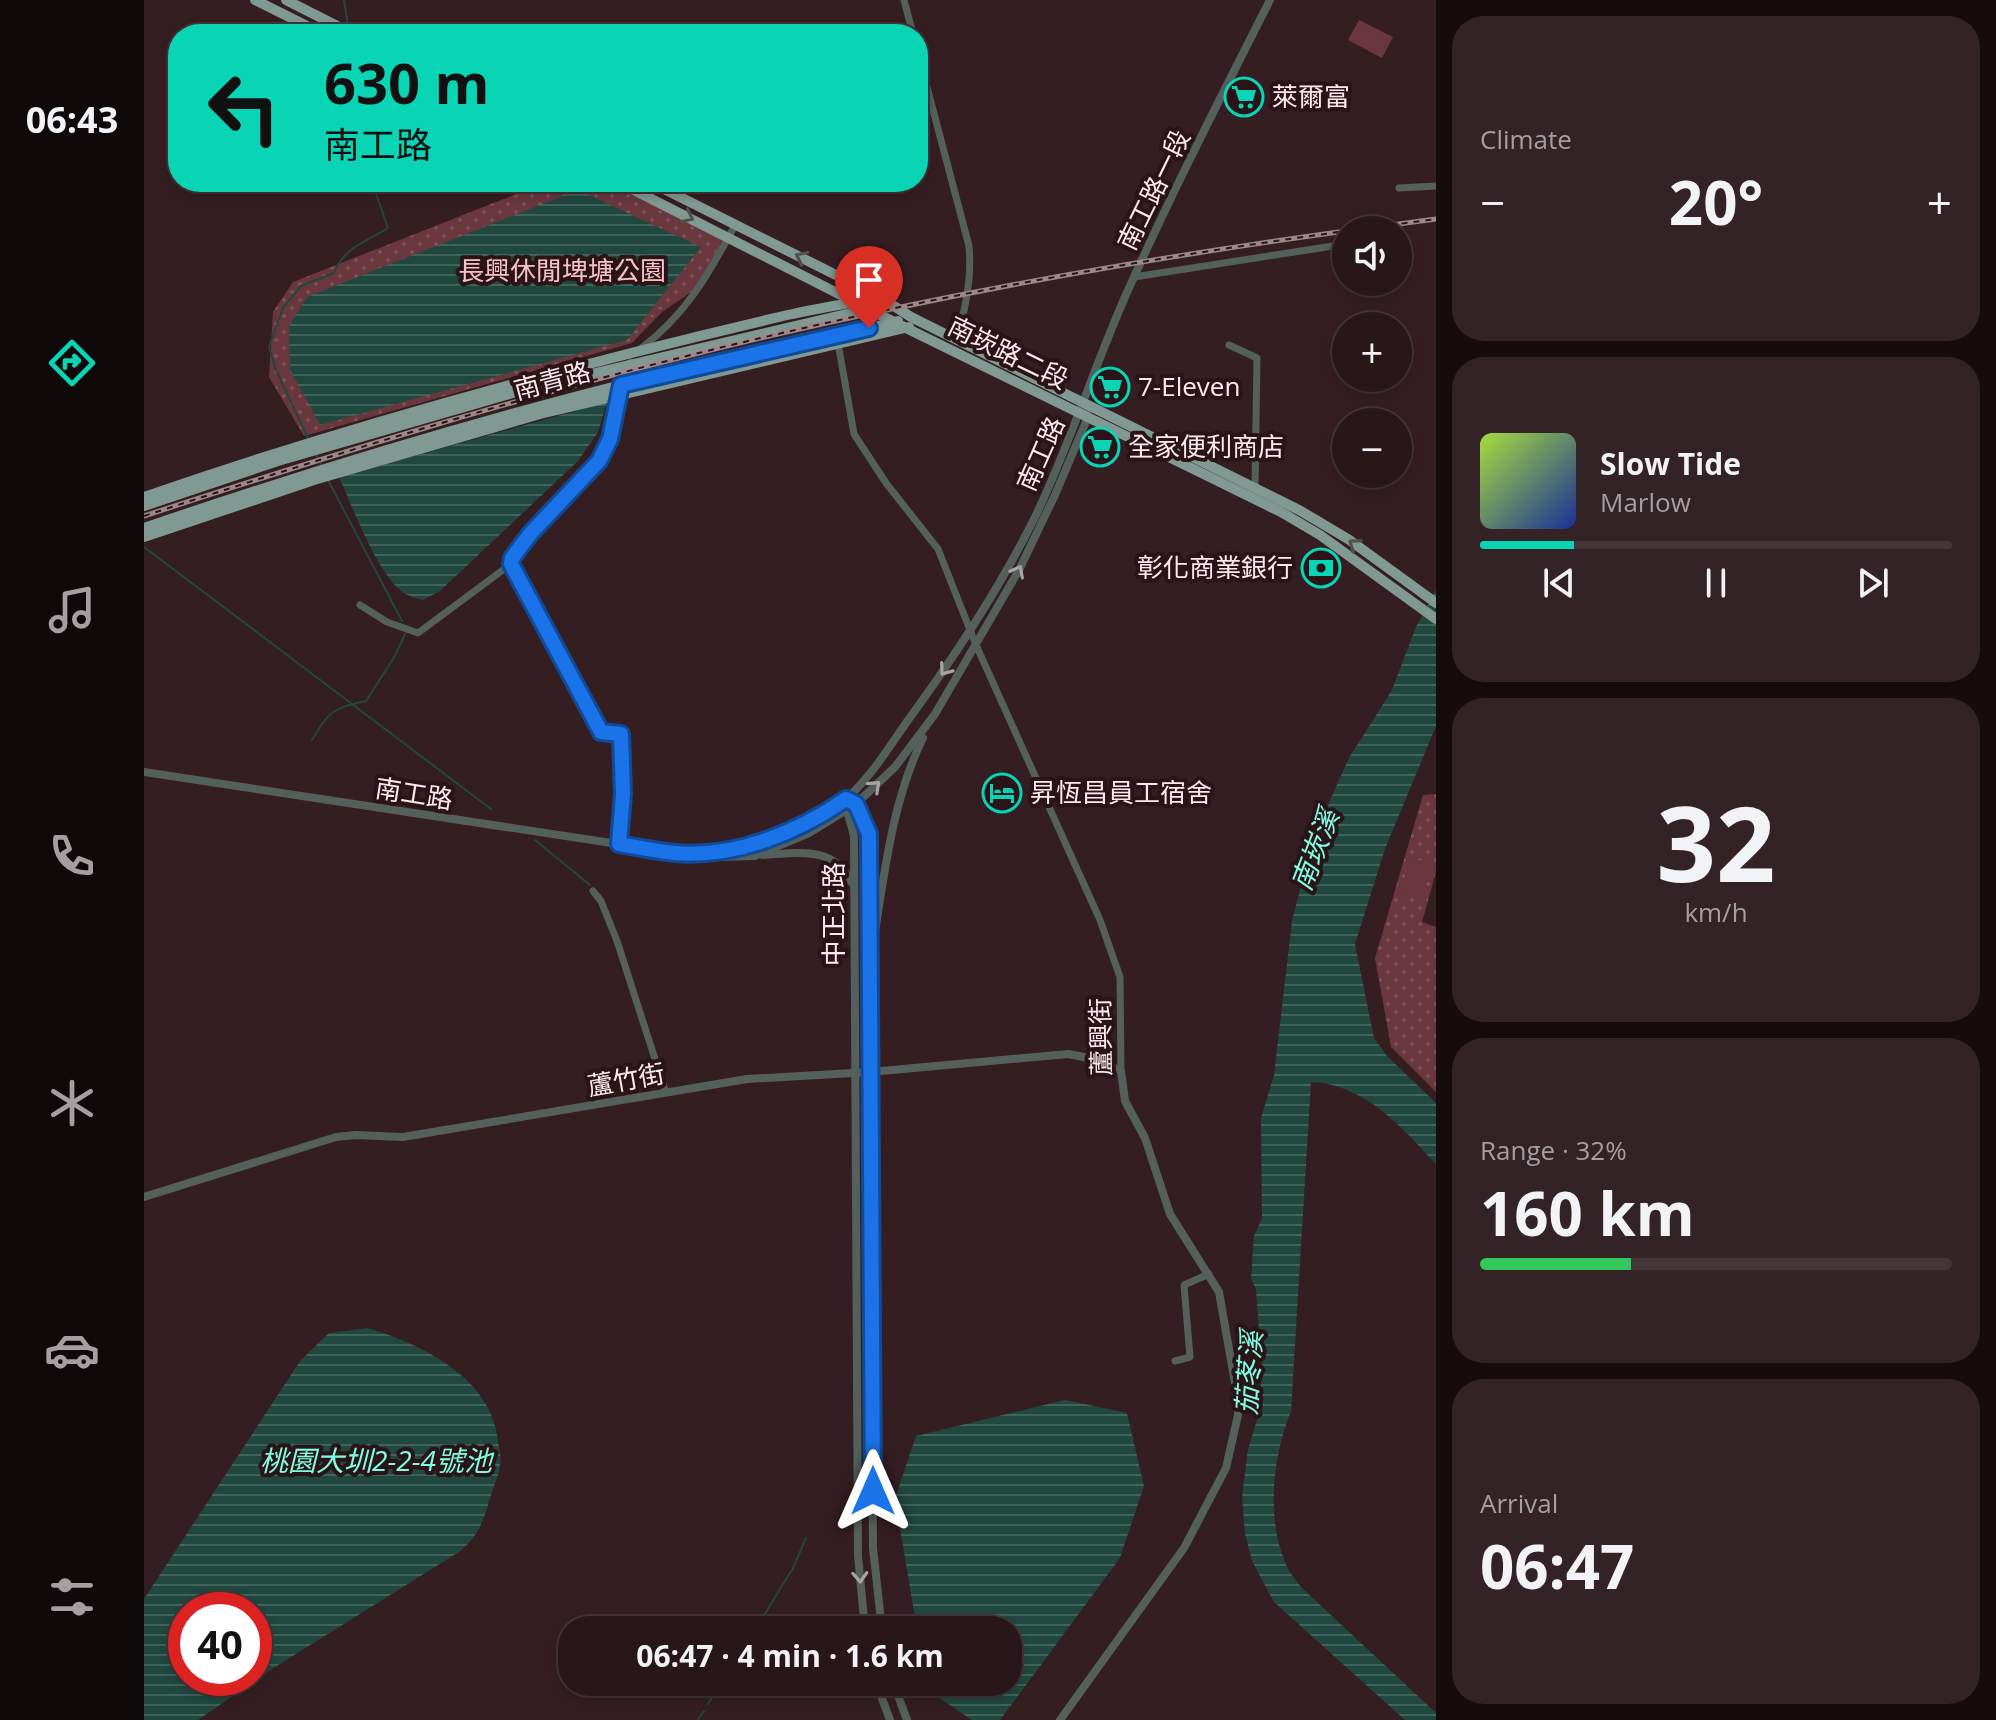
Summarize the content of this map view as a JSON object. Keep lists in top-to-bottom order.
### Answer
{
  "streets": {
    "main road": ["南崁路二段", "南青路"],
    "street": [
      "南工路一段",
      "南工路",
      "中正北路",
      "蘆興街",
      "蘆竹街"
    ]
  },
  "crossings": [
    ["南工路一段", "南崁路二段"],
    ["南工路一段", "南工路"],
    ["南崁路二段", "南青路"],
    ["南崁路二段", "南工路"],
    ["南工路", "中正北路"],
    ["南工路", "蘆興街"],
    ["中正北路", "蘆竹街"],
    ["蘆興街", "蘆竹街"]
  ],
  "water": ["南崁溪", "茄苳溪", "桃園大圳2-2-4號池"],
  "parks": ["長興休閒埤塘公園"],
  "places": {
    "supermarket": ["萊爾富", "7-Eleven", "全家便利商店"],
    "bank": ["彰化商業銀行"],
    "hotel": ["昇恆昌員工宿舍"]
  },
  "page": {
    "tabs": "06:43",
    "tile": [
      "Climate",
      ["32", "km/h"],
      ["Range · 32%", "160 km"],
      ["Arrival", "06:47"]
    ],
    "turn": ["630 m", "南工路"],
    "heat": ["−", "20°", "+"],
    "map_buttons": ["+", "−"],
    "song": ["Slow Tide", "Marlow"],
    "limit": "40",
    "trip": "06:47 · 4 min · 1.6 km"
  }
}
